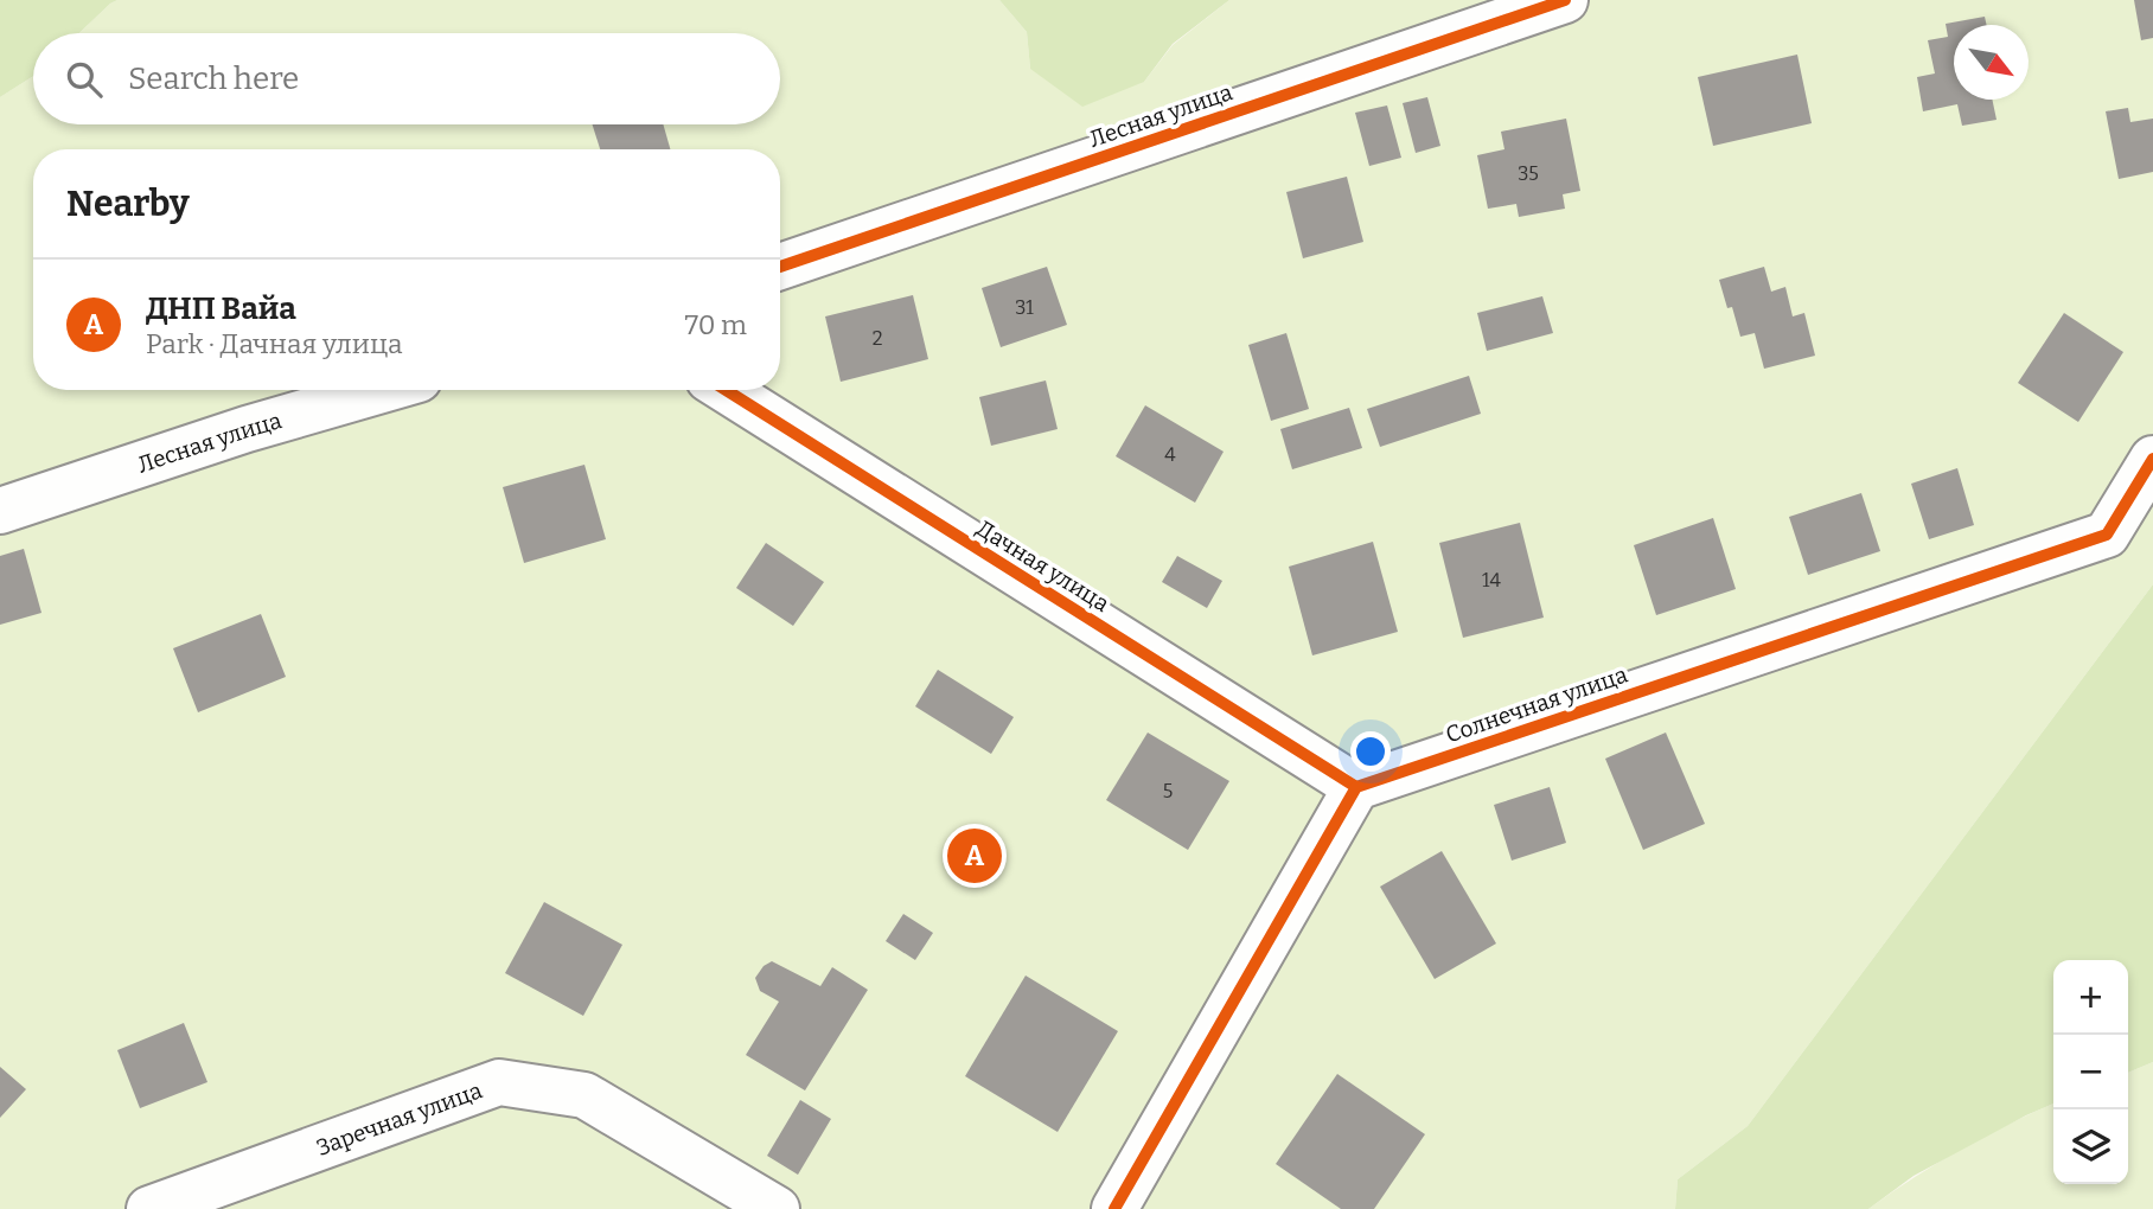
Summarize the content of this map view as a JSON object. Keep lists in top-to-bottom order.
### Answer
{
  "streets": {
    "street": [
      "Лесная улица",
      "Дачная улица",
      "Солнечная улица",
      "Заречная улица"
    ]
  },
  "crossings": [
    ["Дачная улица", "Солнечная улица"]
  ],
  "house_numbers": [
    "35",
    "31",
    "2",
    "4",
    "14",
    "5"
  ],
  "north": "bottom right",
  "page": {
    "search": "Search here",
    "heading": "Nearby",
    "list": [
      {
        "mark": "A",
        "name": "ДНП Вайа",
        "note": "Park · Дачная улица",
        "value": "70 m"
      }
    ],
    "pins": "A",
    "map_buttons": ["+", "−"]
  }
}
